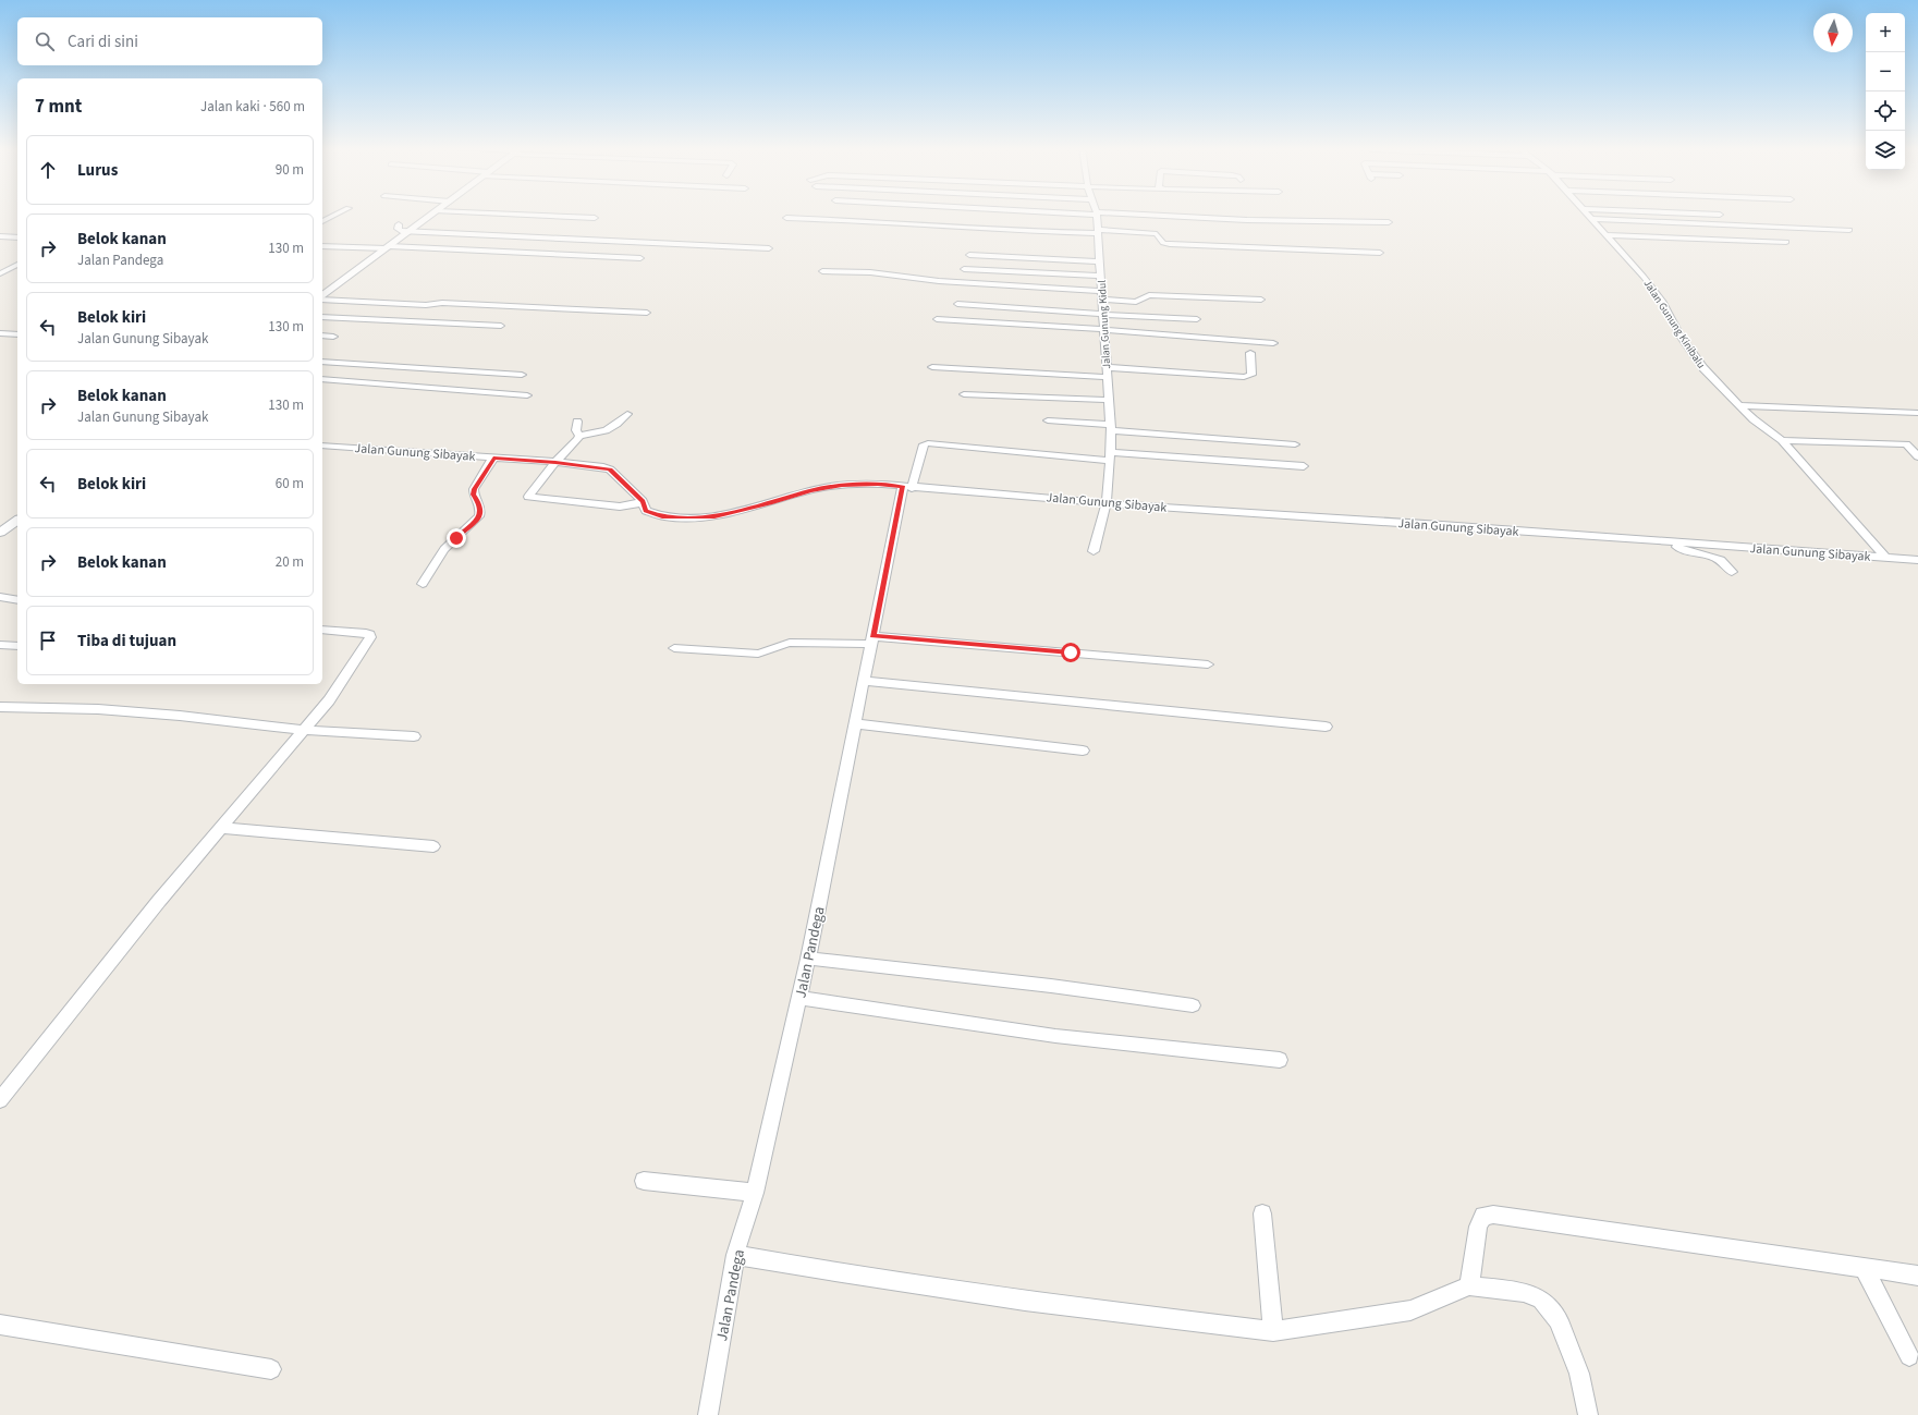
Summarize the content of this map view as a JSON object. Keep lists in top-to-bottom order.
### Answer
{
  "streets": {
    "street": [
      "Jalan Gunung Kinibalu",
      "Jalan Gunung Kidul",
      "Jalan Gunung Sibayak",
      "Jalan Pandega"
    ]
  },
  "crossings": [
    ["Jalan Gunung Kinibalu", "Jalan Gunung Sibayak"],
    ["Jalan Gunung Kidul", "Jalan Gunung Sibayak"],
    ["Jalan Gunung Kidul", "Jalan Pandega"],
    ["Jalan Gunung Sibayak", "Jalan Pandega"]
  ],
  "north": "bottom",
  "page": {
    "map_buttons": ["+", "−"],
    "search": "Cari di sini",
    "heading": ["7 mnt", "Jalan kaki · 560 m"],
    "list": [
      ["Lurus", "90 m"],
      ["Belok kanan", "Jalan Pandega", "130 m"],
      ["Belok kiri", "Jalan Gunung Sibayak", "130 m"],
      ["Belok kanan", "Jalan Gunung Sibayak", "130 m"],
      ["Belok kiri", "60 m"],
      ["Belok kanan", "20 m"],
      "Tiba di tujuan"
    ]
  }
}
